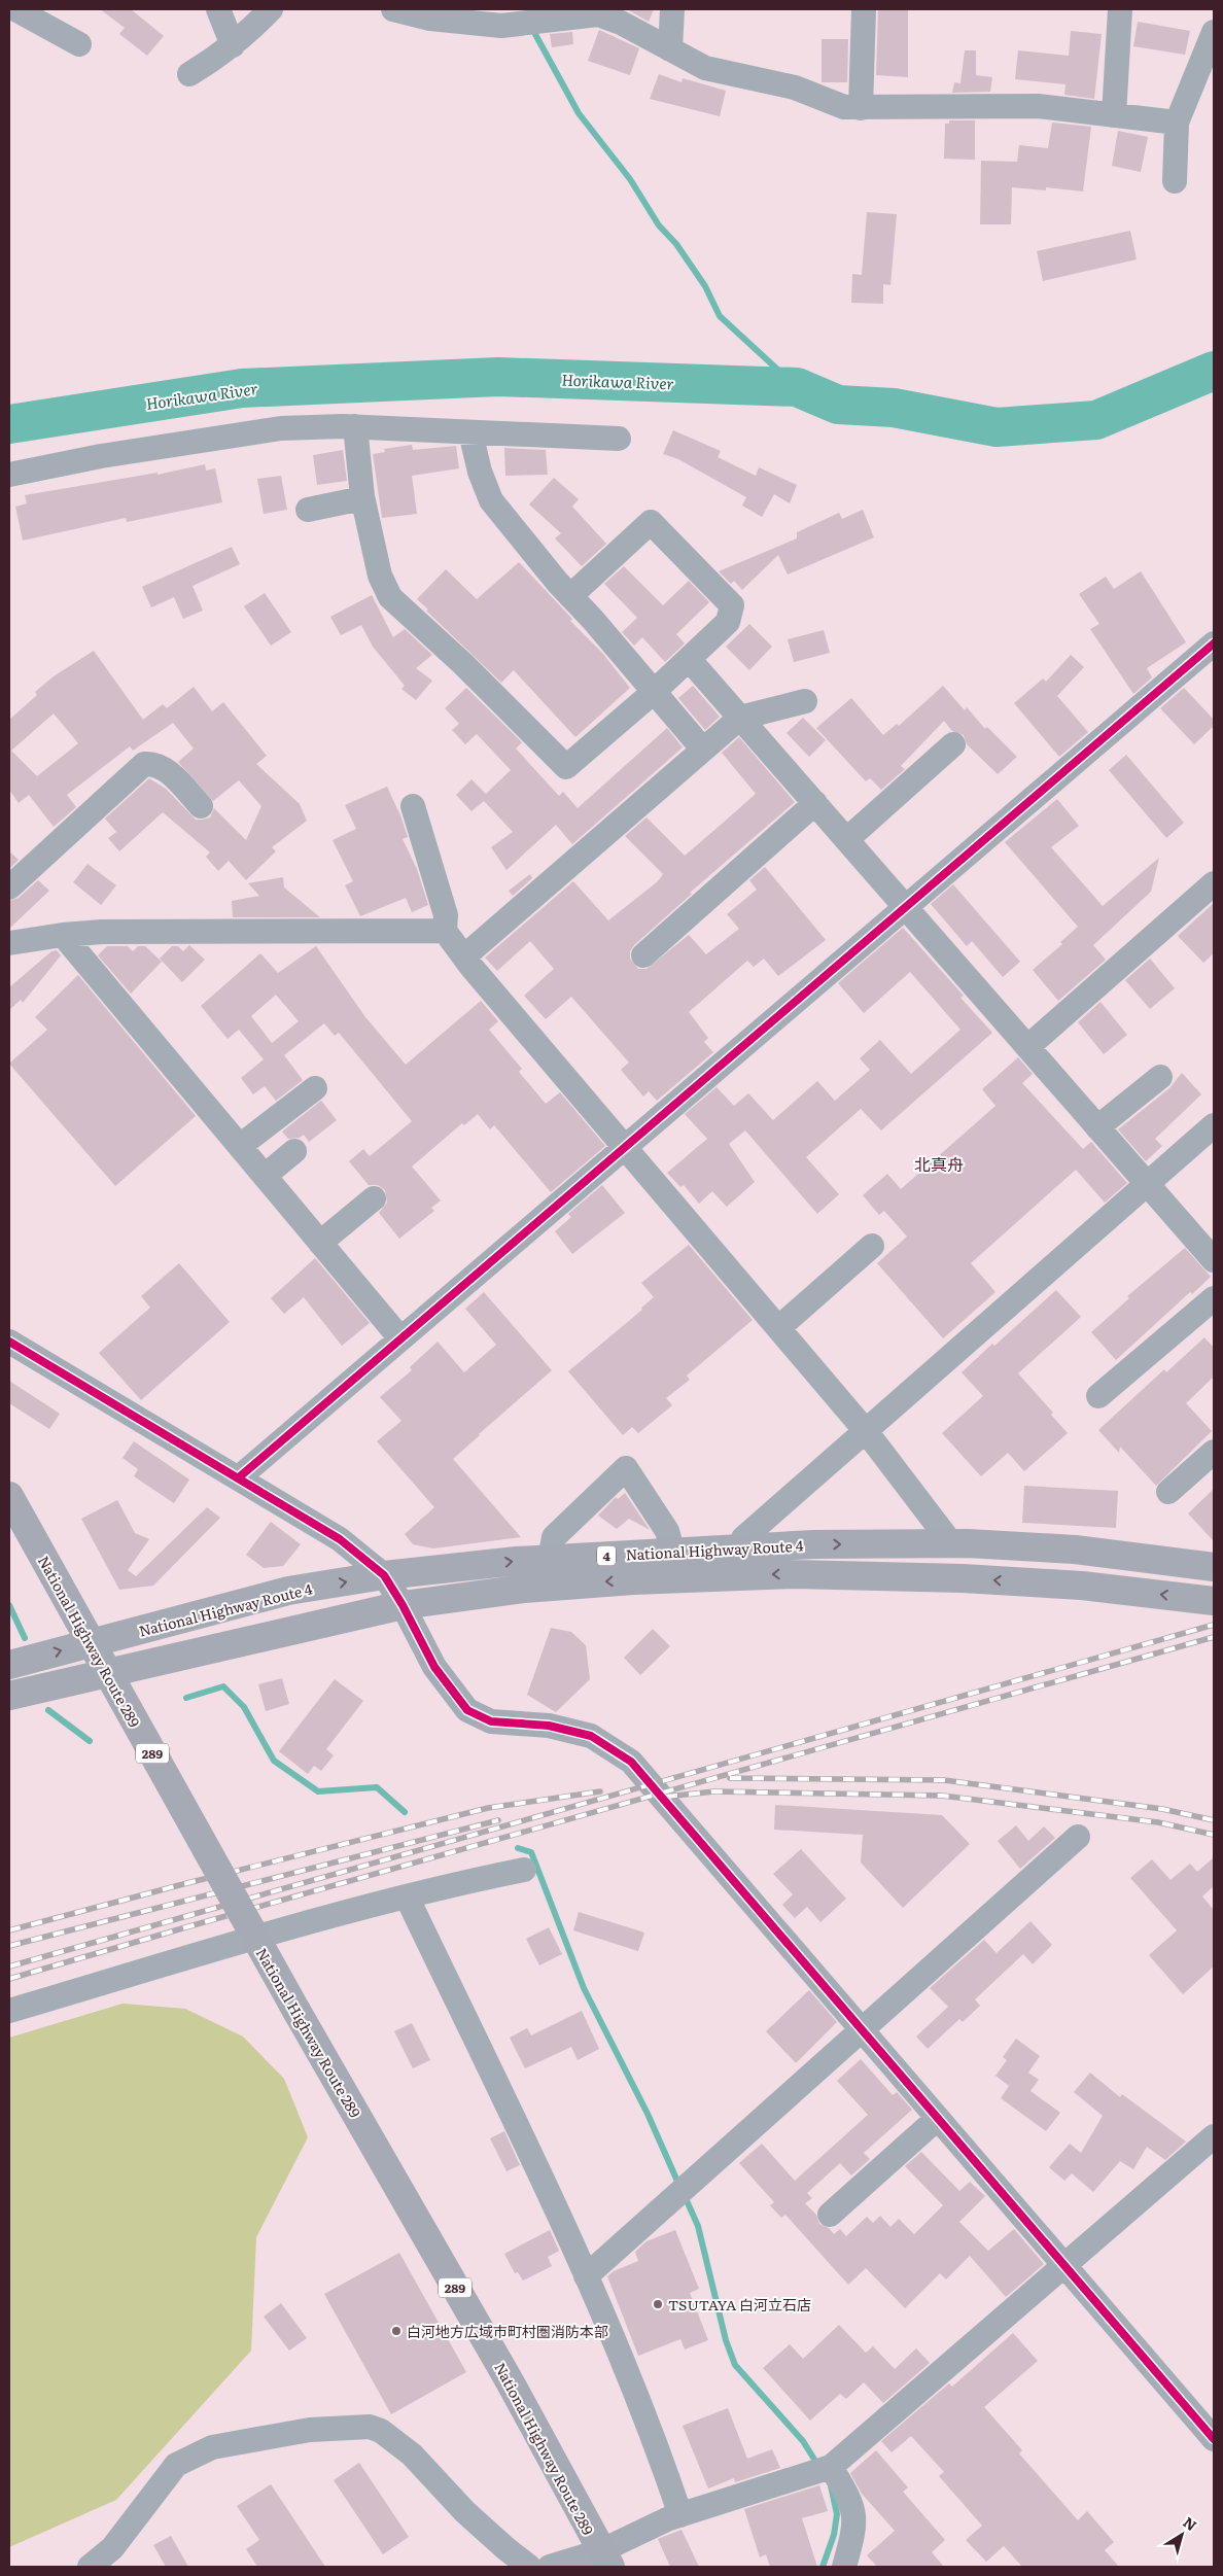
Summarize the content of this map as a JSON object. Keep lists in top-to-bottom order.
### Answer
{
  "streets": {
    "highway": [
      "National Highway Route 4",
      "4",
      "National Highway Route 289",
      "289"
    ]
  },
  "districts": ["北真舟"],
  "water": ["Horikawa River"],
  "places": ["TSUTAYA 白河立石店", "白河地方広域市町村圏消防本部"],
  "north": "top right"
}
